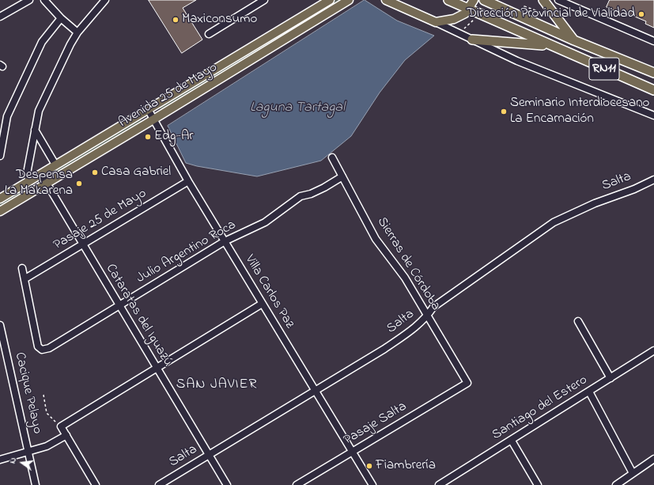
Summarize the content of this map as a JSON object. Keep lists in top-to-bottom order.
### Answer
{
  "streets": {
    "highway": ["RN11"],
    "main road": ["Avenida 25 de Mayo"],
    "street": [
      "Salta",
      "Pasaje 25 de Mayo",
      "Julio Argentino Roca",
      "Sierras de Córdoba",
      "Villa Carlos Paz",
      "Cataratas del Iguazú",
      "Cacique Pelayo",
      "Santiago del Estero",
      "Pasaje Salta"
    ]
  },
  "crossings": [
    ["Avenida 25 de Mayo", "Villa Carlos Paz"],
    ["Avenida 25 de Mayo", "Cataratas del Iguazú"],
    ["Salta", "Sierras de Córdoba"],
    ["Salta", "Villa Carlos Paz"],
    ["Salta", "Cataratas del Iguazú"],
    ["Pasaje 25 de Mayo", "Julio Argentino Roca"],
    ["Pasaje 25 de Mayo", "Villa Carlos Paz"],
    ["Pasaje 25 de Mayo", "Cataratas del Iguazú"],
    ["Julio Argentino Roca", "Sierras de Córdoba"],
    ["Julio Argentino Roca", "Villa Carlos Paz"],
    ["Julio Argentino Roca", "Cataratas del Iguazú"],
    ["Sierras de Córdoba", "Pasaje Salta"],
    ["Villa Carlos Paz", "Pasaje Salta"]
  ],
  "districts": ["SAN JAVIER"],
  "water": ["Laguna Tartagal"],
  "places": [
    "Dirección Provincial de Vialidad",
    "Maxiconsumo",
    "Seminario Interdiocesano La Encarnación",
    "Edg-Ar",
    "Casa Gabriel",
    "Despensa La Makarena",
    "Fiambrería"
  ],
  "north": "left"
}
